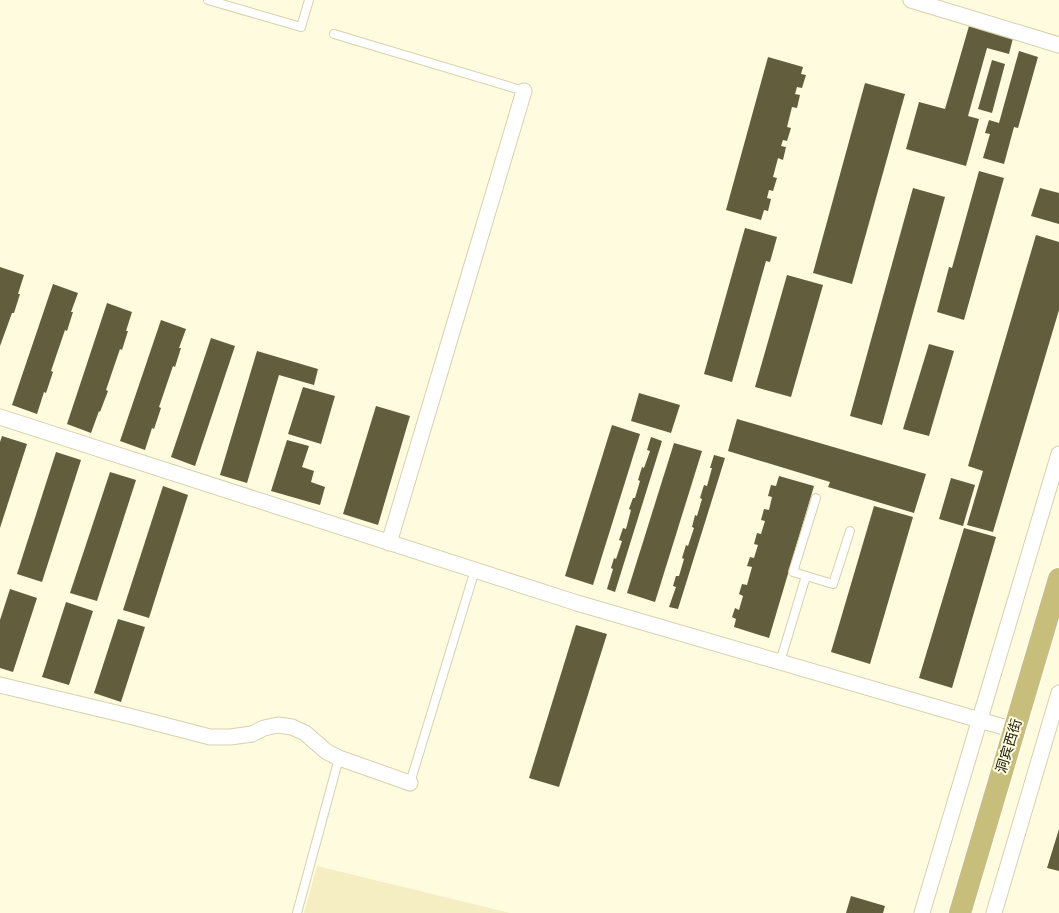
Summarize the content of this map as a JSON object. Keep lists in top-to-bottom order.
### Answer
{
  "streets": {
    "main road": ["洞宾西街"]
  }
}
